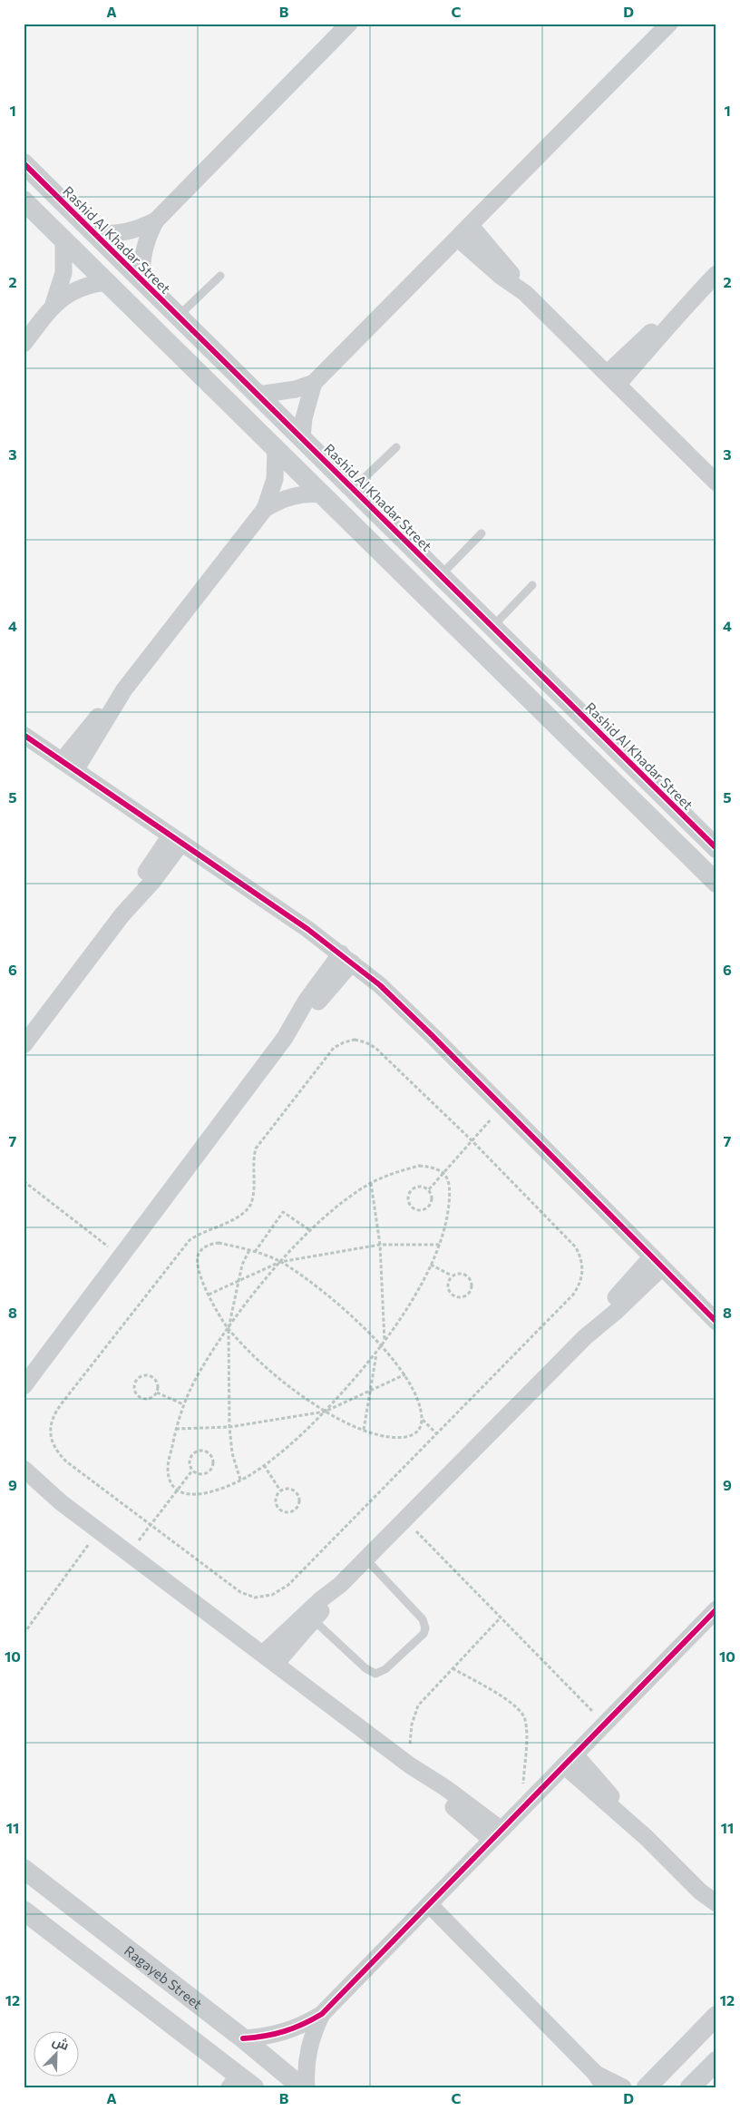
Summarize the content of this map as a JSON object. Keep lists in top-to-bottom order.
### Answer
{
  "streets": {
    "street": ["Rashid Al Khadar Street", "Ragayeb Street"]
  },
  "north": "top right",
  "grid": {
    "columns": [
      "A",
      "B",
      "C",
      "D"
    ],
    "rows": [
      "1",
      "2",
      "3",
      "4",
      "5",
      "6",
      "7",
      "8",
      "9",
      "10",
      "11",
      "12"
    ]
  }
}
